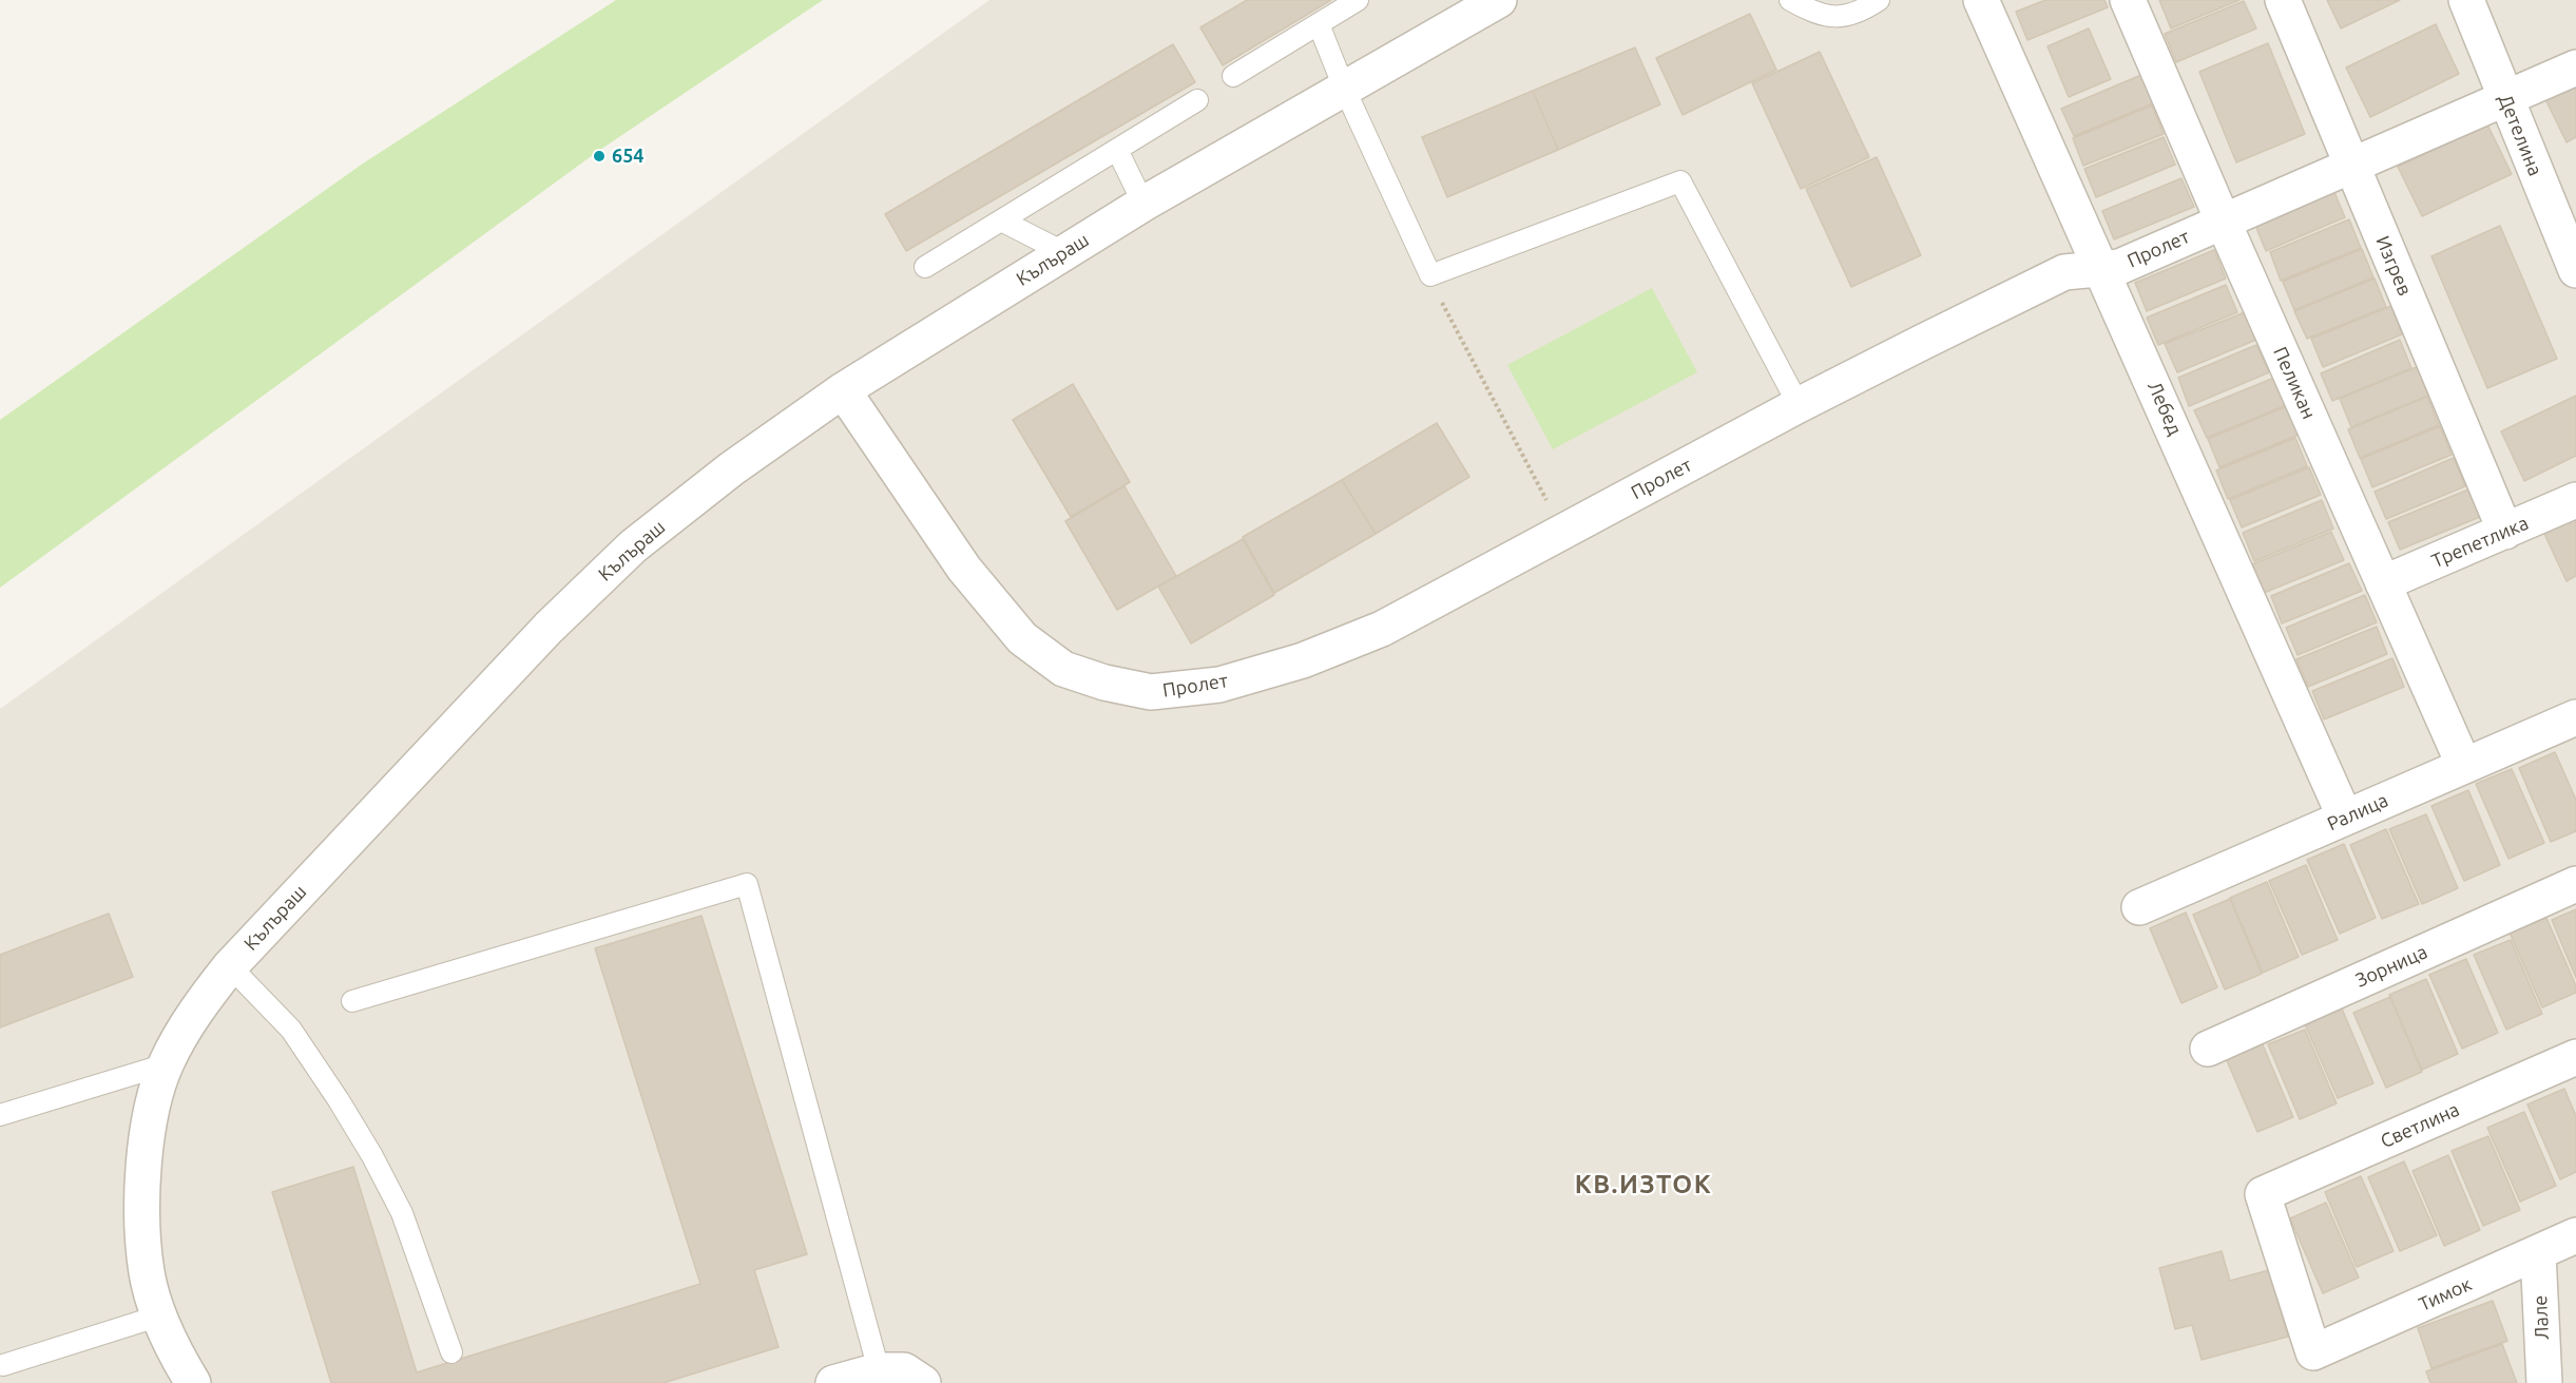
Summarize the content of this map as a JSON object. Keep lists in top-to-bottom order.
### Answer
{
  "streets": {
    "street": [
      "Детелина",
      "Пролет",
      "Кълъраш",
      "Изгрев",
      "Пеликан",
      "Лебед",
      "Трепетлика",
      "Ралица",
      "Зорница",
      "Светлина",
      "Тимок",
      "Лале"
    ]
  },
  "crossings": [
    ["Детелина", "Пролет"],
    ["Пролет", "Кълъраш"],
    ["Пролет", "Изгрев"],
    ["Пролет", "Пеликан"],
    ["Пролет", "Лебед"],
    ["Изгрев", "Трепетлика"],
    ["Пеликан", "Трепетлика"],
    ["Пеликан", "Ралица"],
    ["Лебед", "Ралица"],
    ["Светлина", "Тимок"],
    ["Тимок", "Лале"]
  ],
  "districts": ["КВ.ИЗТОК"],
  "places": ["654"]
}
